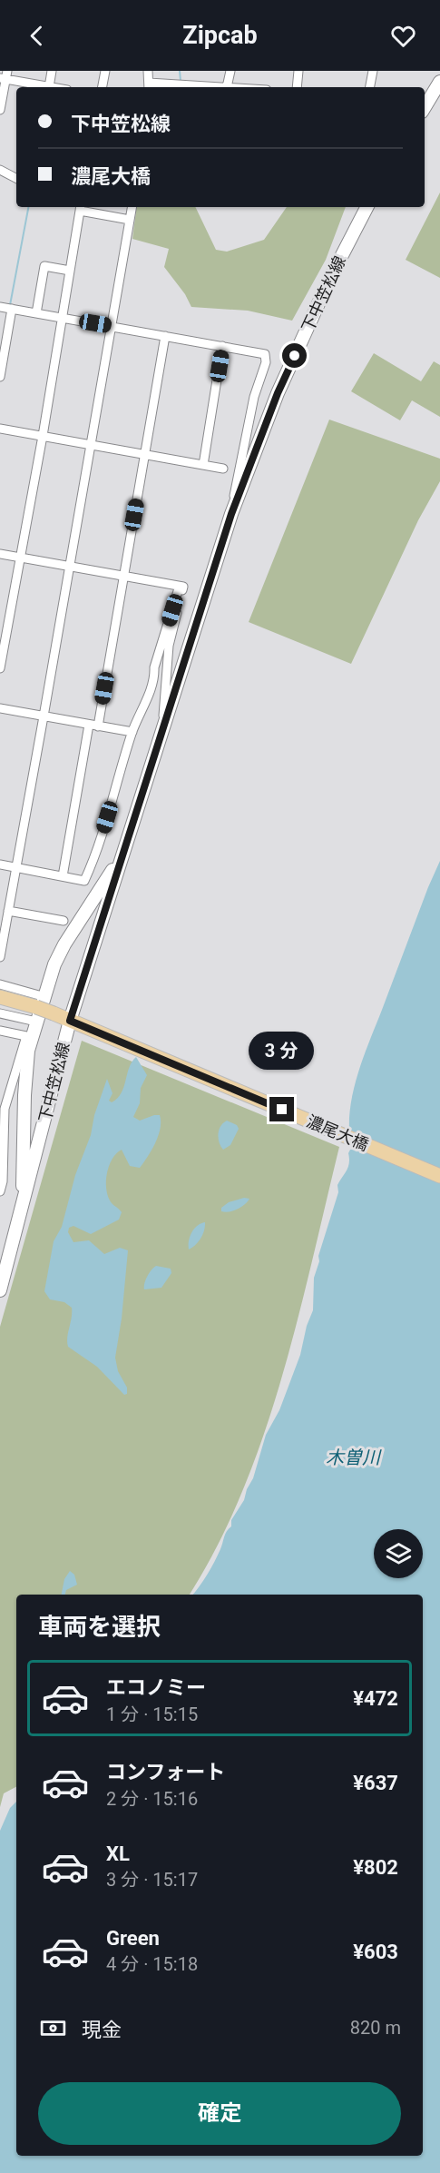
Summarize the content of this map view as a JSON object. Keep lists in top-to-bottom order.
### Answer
{
  "streets": {
    "main road": ["下中笠松線", "濃尾大橋"]
  },
  "crossings": [
    ["下中笠松線", "濃尾大橋"]
  ],
  "water": ["木曽川"],
  "page": {
    "header": "Zipcab",
    "banner": ["下中笠松線", "濃尾大橋"],
    "bubble": "3 分",
    "heading": "車両を選択",
    "list": [
      {
        "name": "エコノミー",
        "note": "1 分 · 15:15",
        "value": "¥472"
      },
      {
        "name": "コンフォート",
        "note": "2 分 · 15:16",
        "value": "¥637"
      },
      {
        "name": "XL",
        "note": "3 分 · 15:17",
        "value": "¥802"
      },
      {
        "name": "Green",
        "note": "4 分 · 15:18",
        "value": "¥603"
      }
    ],
    "pay": ["現金", "820 m"],
    "buttons": "確定"
  }
}
